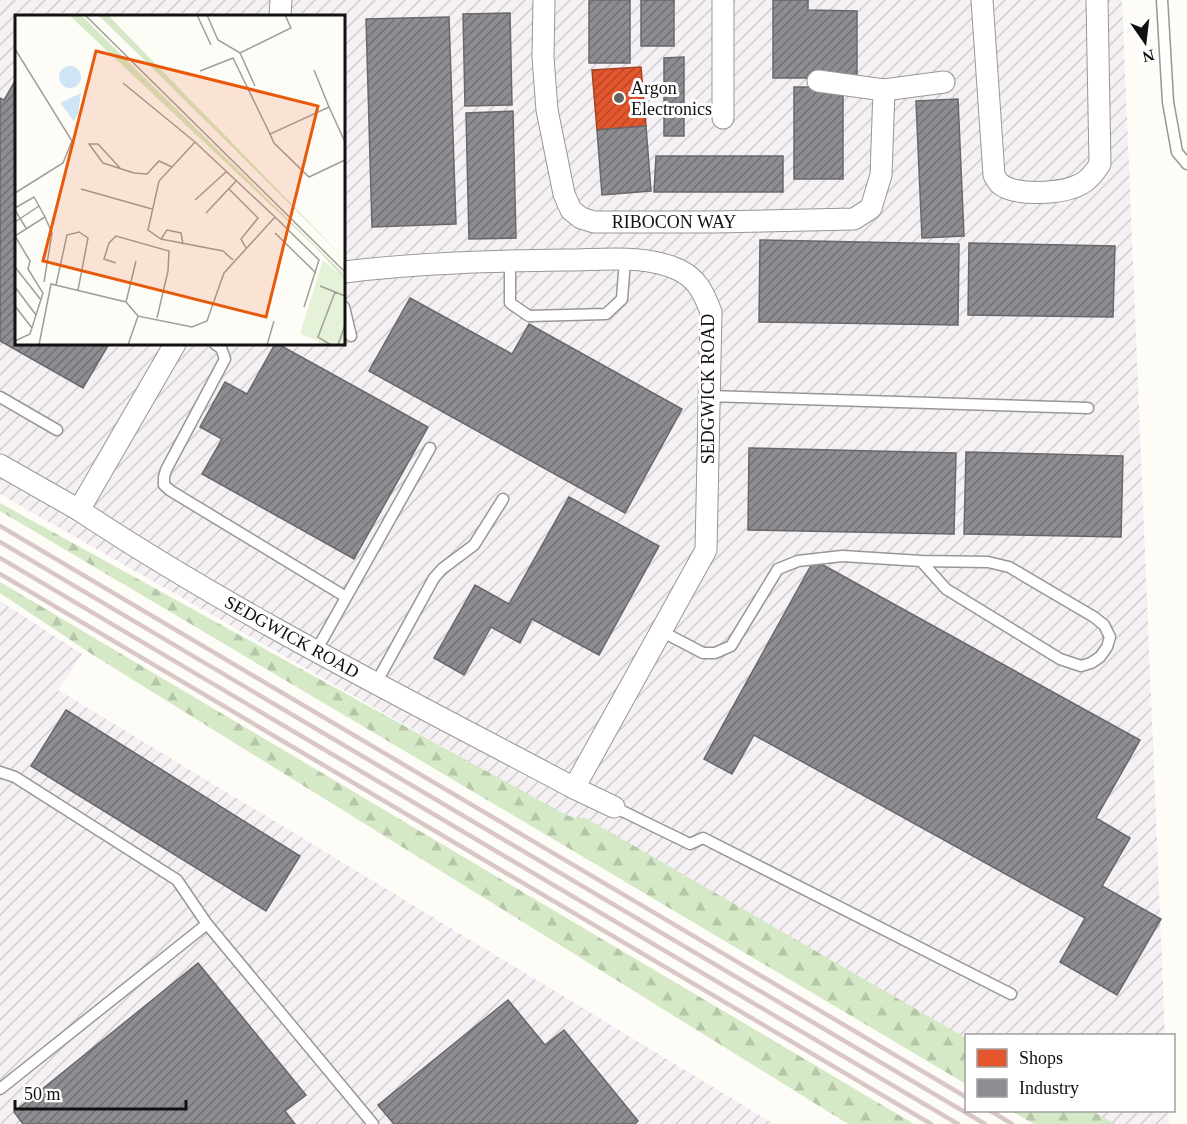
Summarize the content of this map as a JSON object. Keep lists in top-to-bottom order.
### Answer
{
  "streets": {
    "street": ["RIBOCON WAY", "SEDGWICK ROAD"]
  },
  "places": ["Argon Electronics"],
  "legend": ["Shops", "Industry"],
  "scale_bar": "50 m",
  "north": "bottom"
}
